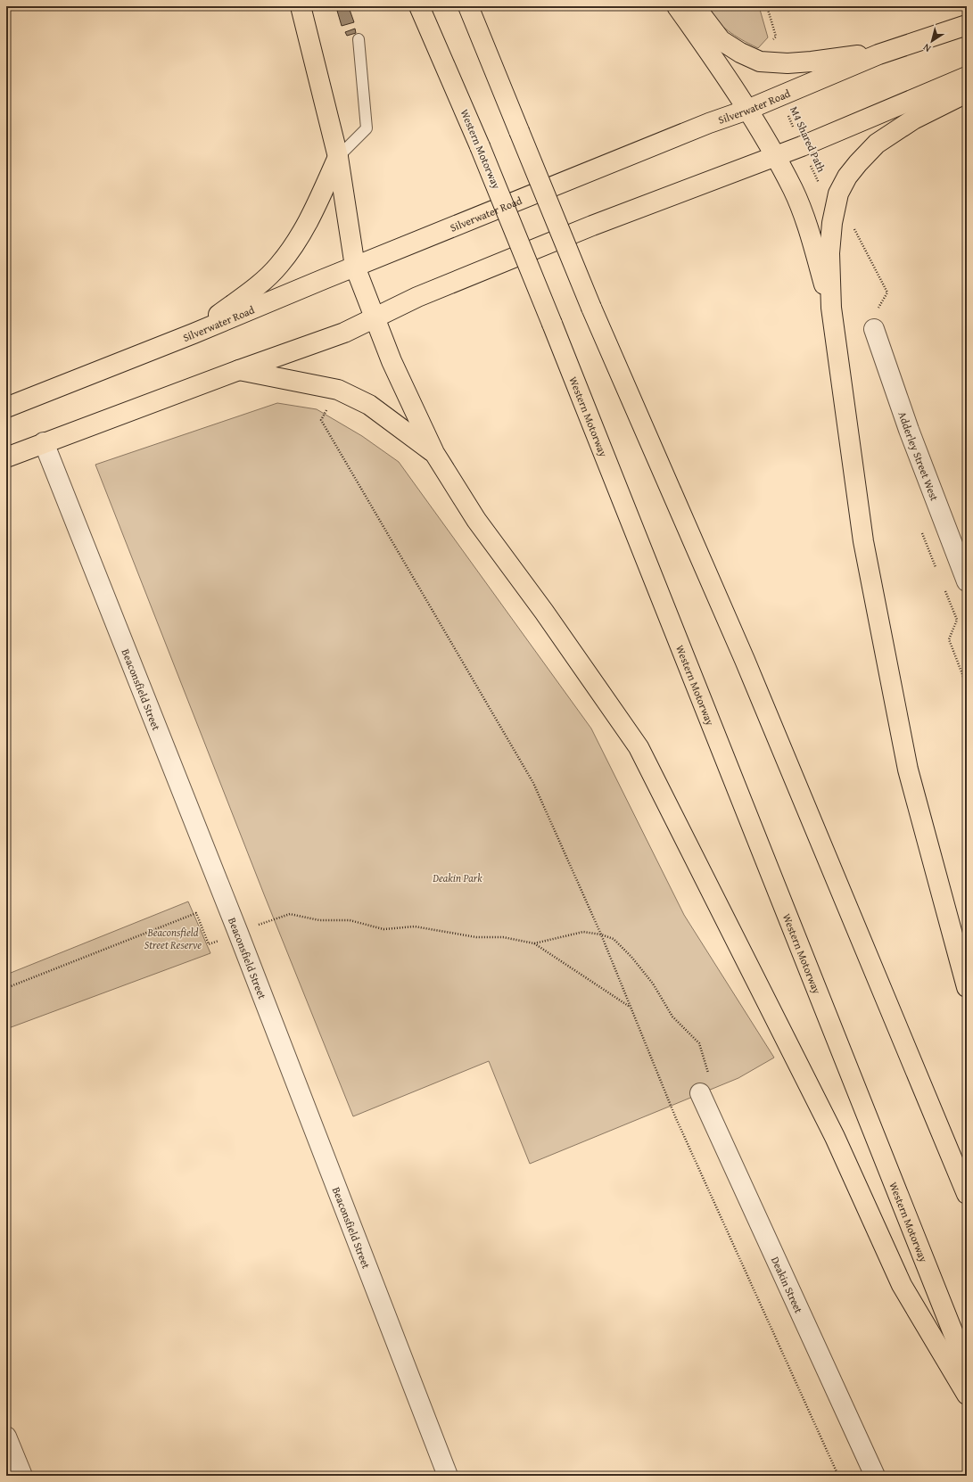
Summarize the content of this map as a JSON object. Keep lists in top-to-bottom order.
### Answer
{
  "streets": {
    "highway": ["Silverwater Road", "Western Motorway"],
    "street": ["Adderley Street West", "Beaconsfield Street", "Deakin Street"],
    "path": ["M4 Shared Path"]
  },
  "crossings": [
    ["Silverwater Road", "M4 Shared Path"]
  ],
  "parks": ["Deakin Park", "Beaconsfield Street Reserve"],
  "north": "bottom left"
}
